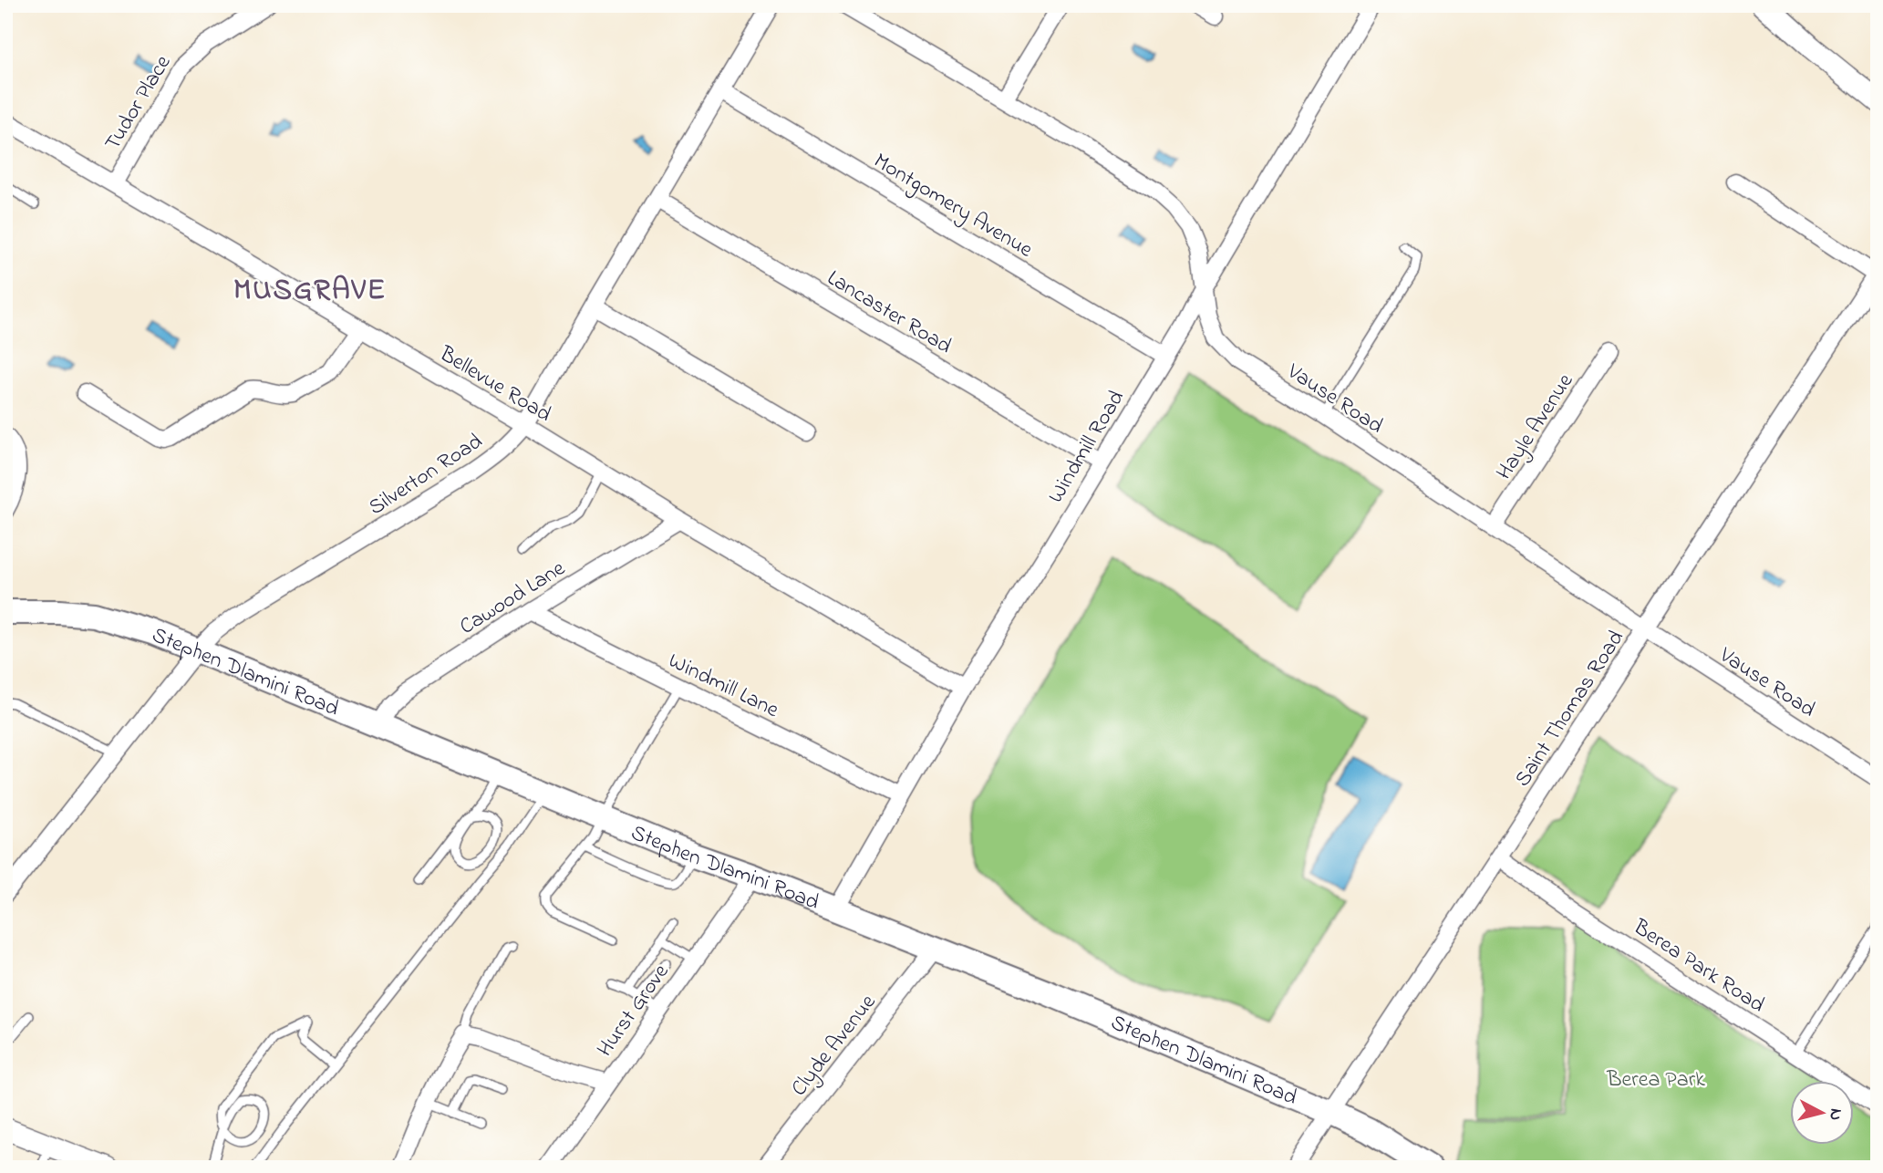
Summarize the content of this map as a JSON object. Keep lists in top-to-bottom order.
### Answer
{
  "streets": {
    "main road": ["Stephen Dlamini Road"],
    "street": [
      "Tudor Place",
      "Montgomery Avenue",
      "Lancaster Road",
      "Bellevue Road",
      "Vause Road",
      "Hayle Avenue",
      "Windmill Road",
      "Silverton Road",
      "Cawood Lane",
      "Windmill Lane",
      "Saint Thomas Road",
      "Berea Park Road",
      "Hurst Grove",
      "Clyde Avenue"
    ]
  },
  "crossings": [
    ["Tudor Place", "Bellevue Road"],
    ["Montgomery Avenue", "Windmill Road"],
    ["Montgomery Avenue", "Silverton Road"],
    ["Lancaster Road", "Windmill Road"],
    ["Lancaster Road", "Silverton Road"],
    ["Bellevue Road", "Windmill Road"],
    ["Bellevue Road", "Silverton Road"],
    ["Bellevue Road", "Cawood Lane"],
    ["Vause Road", "Hayle Avenue"],
    ["Vause Road", "Windmill Road"],
    ["Vause Road", "Saint Thomas Road"],
    ["Windmill Road", "Stephen Dlamini Road"],
    ["Windmill Road", "Windmill Lane"],
    ["Silverton Road", "Stephen Dlamini Road"],
    ["Cawood Lane", "Stephen Dlamini Road"],
    ["Cawood Lane", "Windmill Lane"],
    ["Stephen Dlamini Road", "Saint Thomas Road"],
    ["Stephen Dlamini Road", "Hurst Grove"],
    ["Stephen Dlamini Road", "Clyde Avenue"],
    ["Saint Thomas Road", "Berea Park Road"]
  ],
  "districts": ["MUSGRAVE"],
  "parks": ["Berea Park"],
  "north": "right"
}
